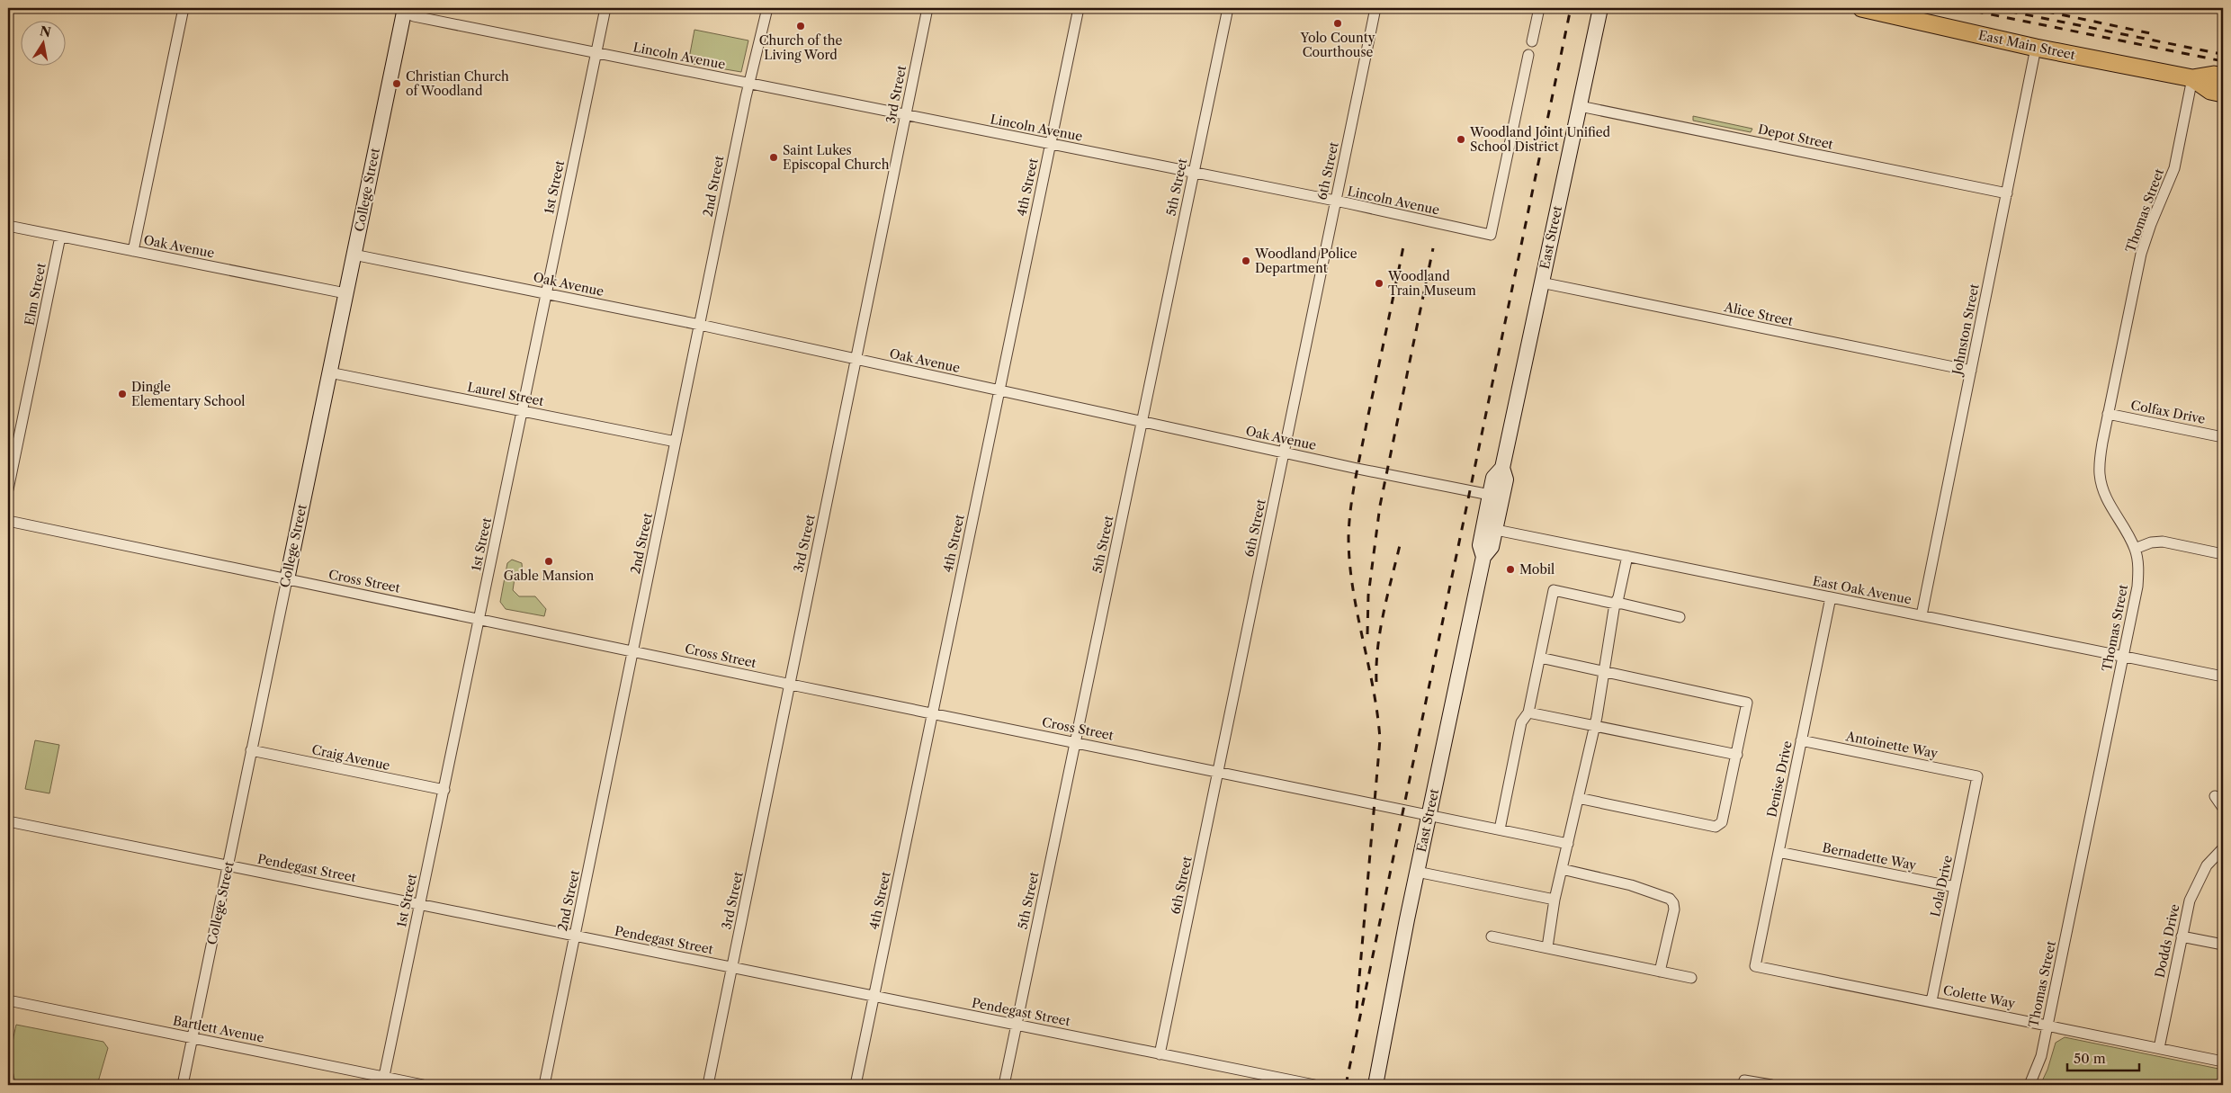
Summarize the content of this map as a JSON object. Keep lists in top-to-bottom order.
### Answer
{
  "streets": {
    "main road": ["East Main Street", "College Street", "East Street"],
    "street": [
      "Lincoln Avenue",
      "3rd Street",
      "Depot Street",
      "6th Street",
      "2nd Street",
      "1st Street",
      "4th Street",
      "5th Street",
      "Thomas Street",
      "Oak Avenue",
      "Elm Street",
      "Alice Street",
      "Johnston Street",
      "Laurel Street",
      "Colfax Drive",
      "Cross Street",
      "East Oak Avenue",
      "Antoinette Way",
      "Craig Avenue",
      "Denise Drive",
      "Bernadette Way",
      "Pendegast Street",
      "Lola Drive",
      "Dodds Drive",
      "Colette Way",
      "Bartlett Avenue"
    ]
  },
  "crossings": [
    ["East Main Street", "Thomas Street"],
    ["East Main Street", "Johnston Street"],
    ["Lincoln Avenue", "3rd Street"],
    ["Lincoln Avenue", "6th Street"],
    ["Lincoln Avenue", "2nd Street"],
    ["Lincoln Avenue", "1st Street"],
    ["Lincoln Avenue", "4th Street"],
    ["Lincoln Avenue", "5th Street"],
    ["Lincoln Avenue", "College Street"],
    ["3rd Street", "Oak Avenue"],
    ["3rd Street", "Cross Street"],
    ["3rd Street", "Pendegast Street"],
    ["Depot Street", "East Street"],
    ["Depot Street", "Johnston Street"],
    ["6th Street", "Oak Avenue"],
    ["6th Street", "Cross Street"],
    ["6th Street", "Pendegast Street"],
    ["2nd Street", "Oak Avenue"],
    ["2nd Street", "Laurel Street"],
    ["2nd Street", "Cross Street"],
    ["2nd Street", "Pendegast Street"],
    ["1st Street", "Oak Avenue"],
    ["1st Street", "Laurel Street"],
    ["1st Street", "Cross Street"],
    ["1st Street", "Craig Avenue"],
    ["1st Street", "Pendegast Street"],
    ["1st Street", "Bartlett Avenue"],
    ["4th Street", "Oak Avenue"],
    ["4th Street", "Cross Street"],
    ["4th Street", "Pendegast Street"],
    ["5th Street", "Oak Avenue"],
    ["5th Street", "Cross Street"],
    ["5th Street", "Pendegast Street"],
    ["College Street", "Oak Avenue"],
    ["College Street", "Laurel Street"],
    ["College Street", "Cross Street"],
    ["College Street", "Craig Avenue"],
    ["College Street", "Pendegast Street"],
    ["College Street", "Bartlett Avenue"],
    ["Thomas Street", "Colfax Drive"],
    ["Thomas Street", "East Oak Avenue"],
    ["Thomas Street", "Colette Way"],
    ["East Street", "Oak Avenue"],
    ["East Street", "Alice Street"],
    ["East Street", "Cross Street"],
    ["East Street", "East Oak Avenue"],
    ["Oak Avenue", "Elm Street"],
    ["Alice Street", "Johnston Street"],
    ["Johnston Street", "East Oak Avenue"],
    ["East Oak Avenue", "Denise Drive"],
    ["Antoinette Way", "Denise Drive"],
    ["Antoinette Way", "Lola Drive"],
    ["Denise Drive", "Bernadette Way"],
    ["Denise Drive", "Colette Way"],
    ["Bernadette Way", "Lola Drive"],
    ["Lola Drive", "Colette Way"],
    ["Dodds Drive", "Colette Way"]
  ],
  "places": [
    "Yolo County Courthouse",
    "Church of the Living Word",
    "Christian Church of Woodland",
    "Woodland Joint Unified School District",
    "Saint Lukes Episcopal Church",
    "Woodland Police Department",
    "Woodland Train Museum",
    "Dingle Elementary School",
    "Gable Mansion",
    "Mobil"
  ],
  "scale_bar": "50 m",
  "north": "top"
}
